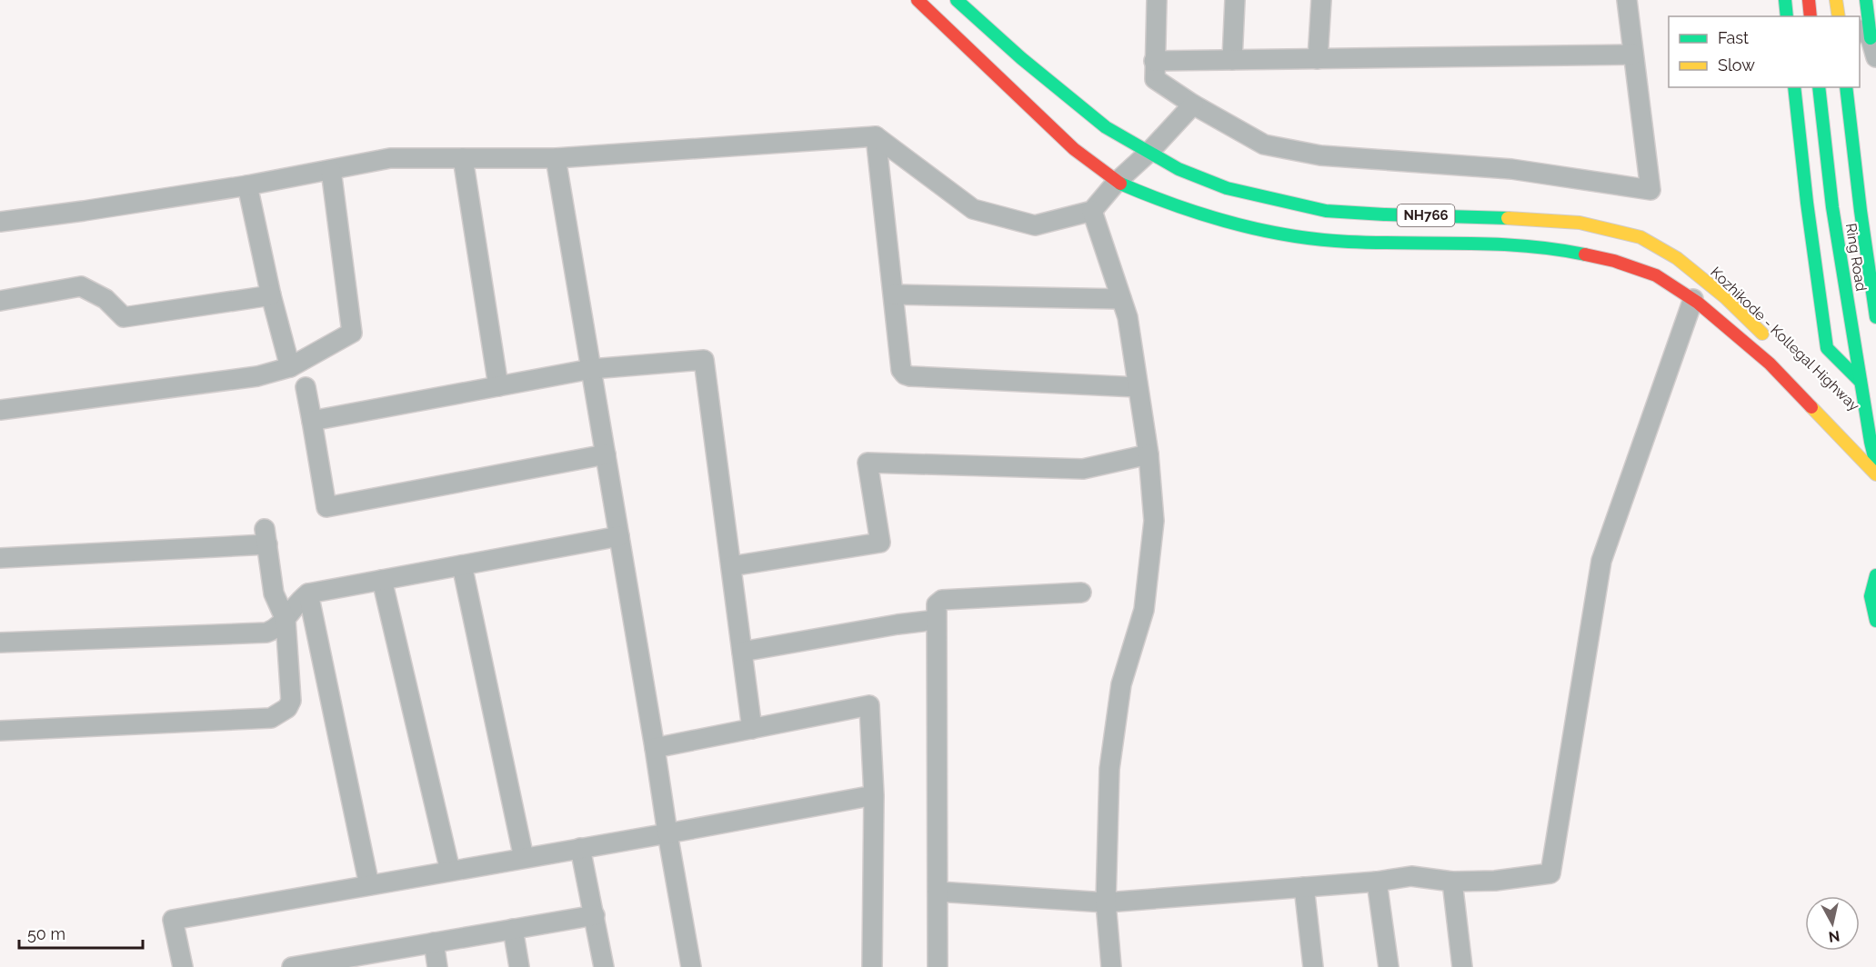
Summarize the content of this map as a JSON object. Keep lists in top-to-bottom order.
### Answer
{
  "streets": {
    "main road": ["NH766", "Ring Road", "Kozhikode - Kollegal Highway"]
  },
  "crossings": [
    ["Ring Road", "Kozhikode - Kollegal Highway"]
  ],
  "legend": ["Fast", "Slow"],
  "scale_bar": "50 m",
  "north": "bottom"
}
